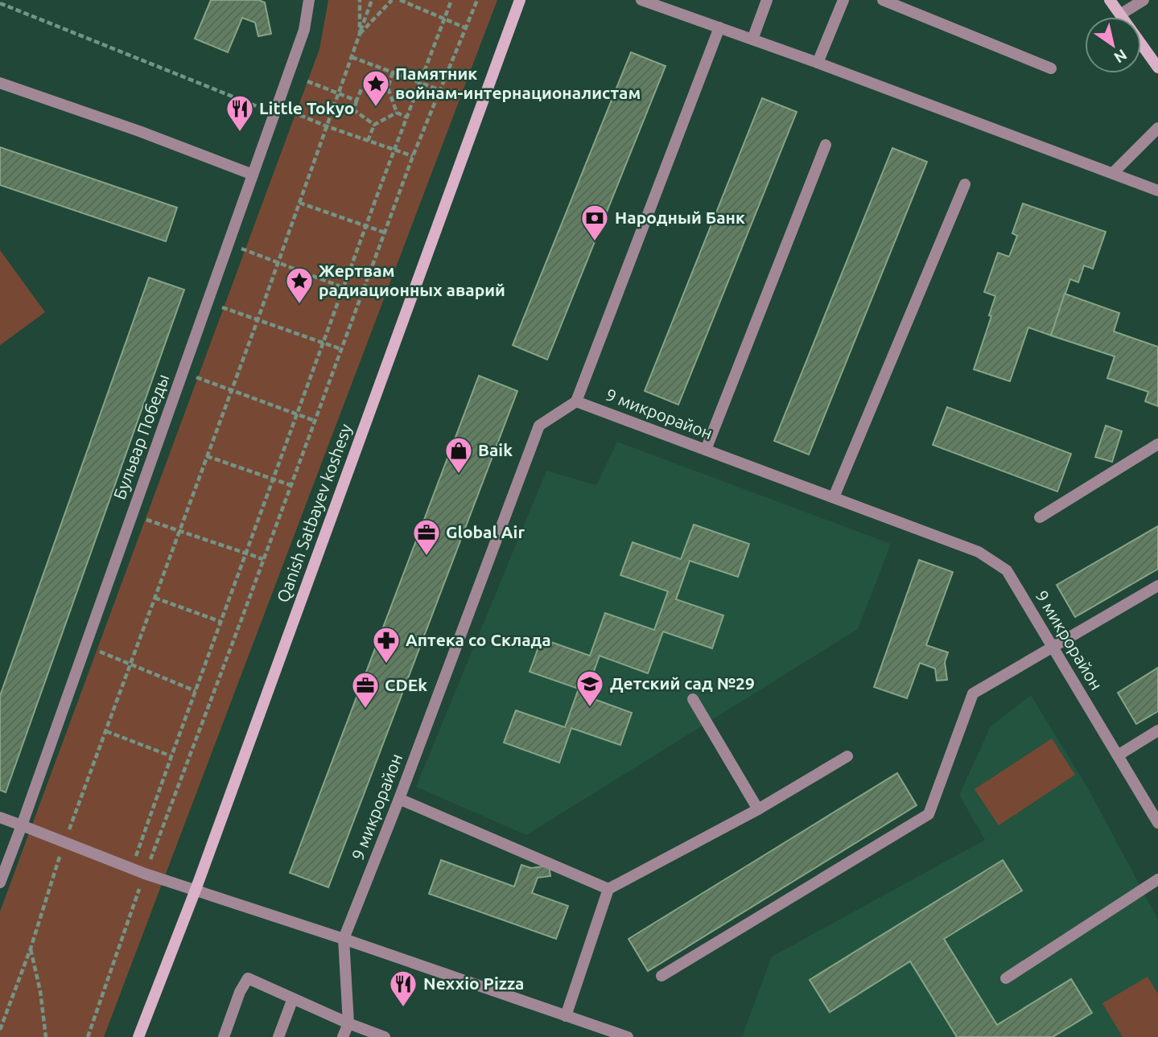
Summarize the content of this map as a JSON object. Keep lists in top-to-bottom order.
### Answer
{
  "streets": {
    "street": ["9 микрорайон", "Бульвар Победы", "Qanish Satbayev koshesy"]
  },
  "places": {
    "place": ["Памятник войнам-интернационалистам", "Жертвам радиационных аварий"],
    "restaurant": ["Little Tokyo", "Nexxio Pizza"],
    "bank": ["Народный Банк"],
    "shop": ["Baik"],
    "office": ["Global Air", "CDEk"],
    "pharmacy": ["Аптека со Склада"],
    "school or university": ["Детский сад №29"]
  },
  "north": "bottom right"
}
